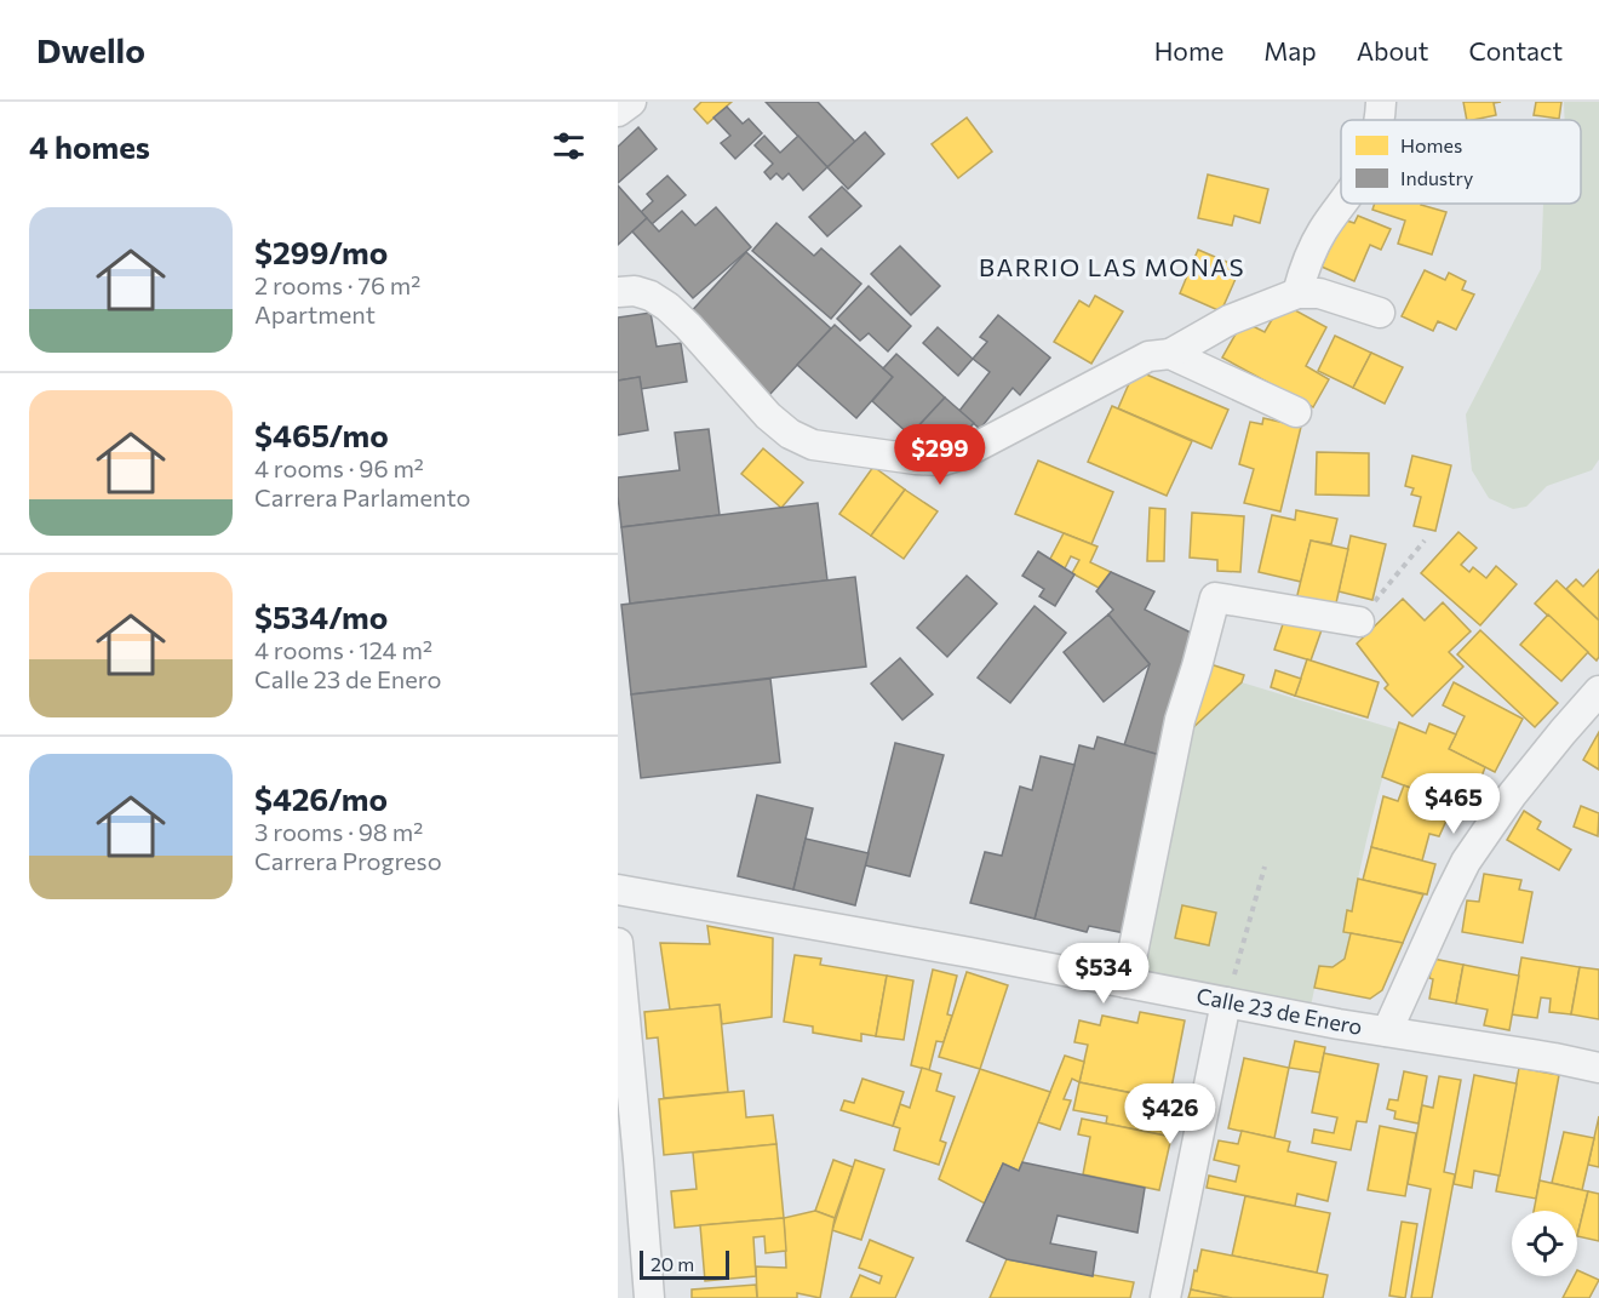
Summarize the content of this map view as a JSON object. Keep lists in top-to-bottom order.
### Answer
{
  "streets": {
    "street": ["Calle 23 de Enero"]
  },
  "districts": ["BARRIO LAS MONAS"],
  "legend": ["Homes", "Industry"],
  "scale_bar": "20 m",
  "page": {
    "header": "Dwello",
    "nav": [
      "Home",
      "Map",
      "About",
      "Contact"
    ],
    "heading": "4 homes",
    "list": [
      {
        "name": "$299/mo",
        "note": "2 rooms · 76 m² · Apartment"
      },
      {
        "name": "$465/mo",
        "note": "4 rooms · 96 m² · Carrera Parlamento"
      },
      {
        "name": "$534/mo",
        "note": "4 rooms · 124 m² · Calle 23 de Enero"
      },
      {
        "name": "$426/mo",
        "note": "3 rooms · 98 m² · Carrera Progreso"
      }
    ],
    "price": [
      "$299",
      "$465",
      "$534",
      "$426"
    ],
    "scale": "20 m"
  }
}
